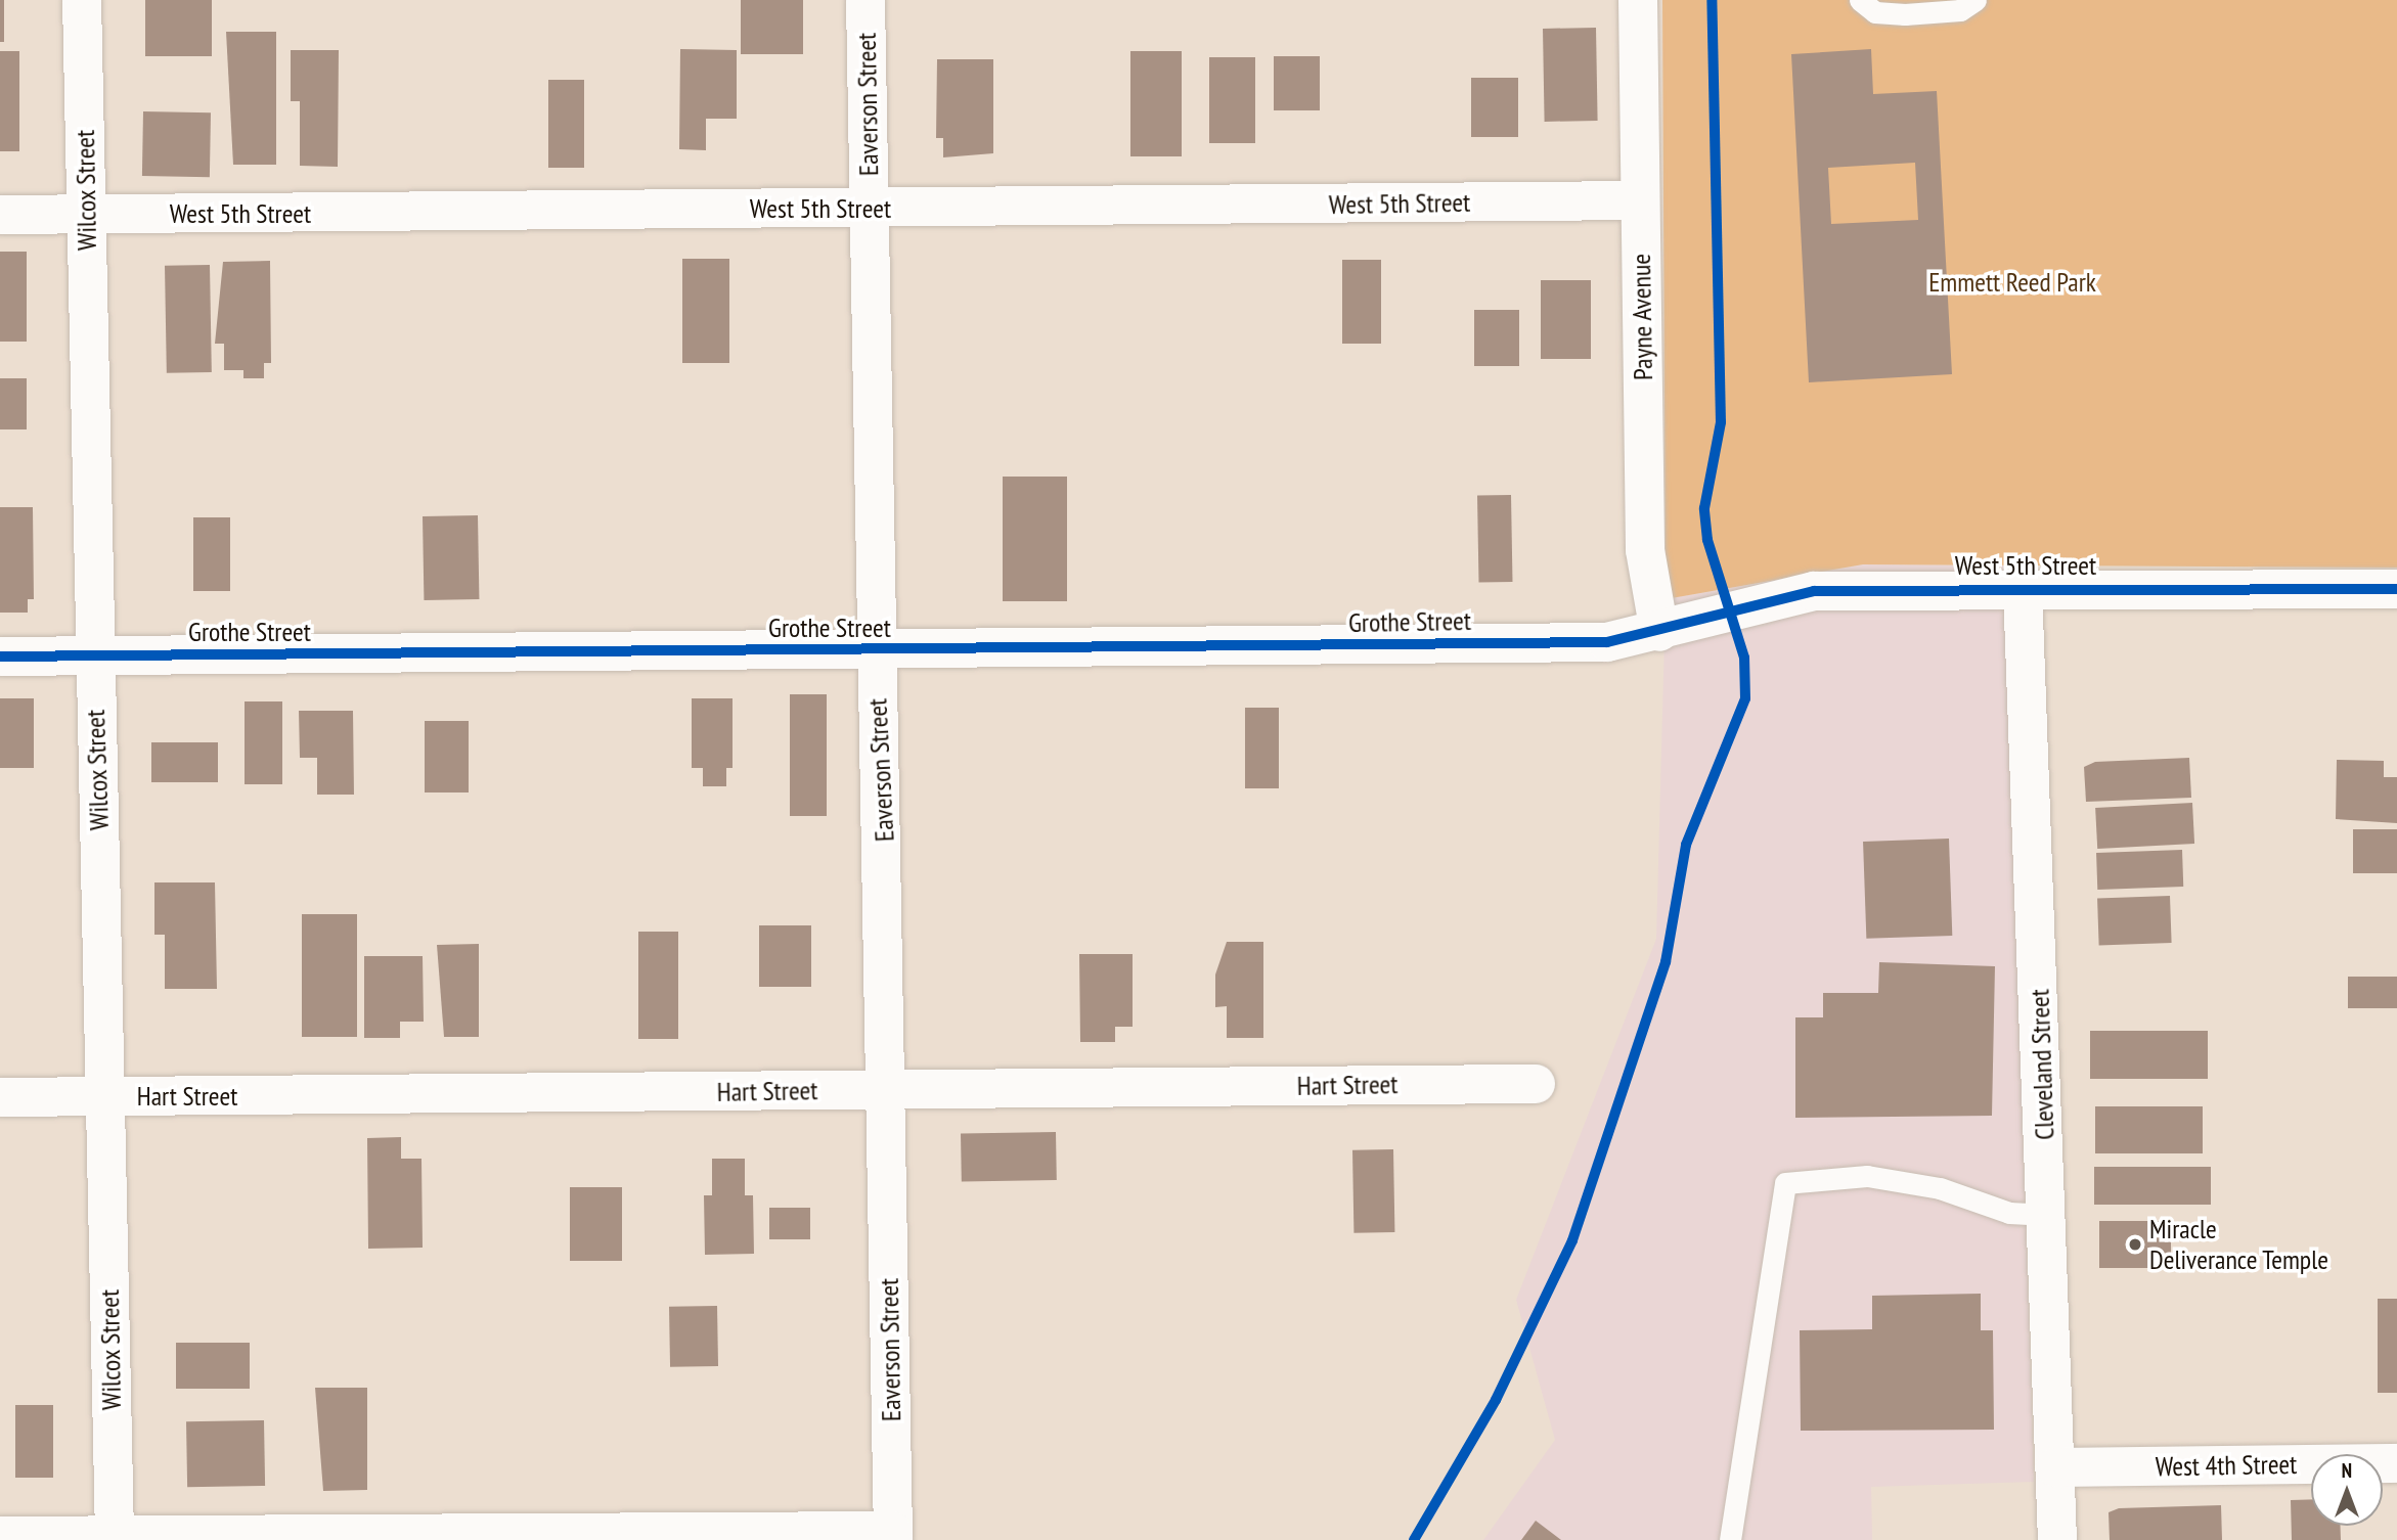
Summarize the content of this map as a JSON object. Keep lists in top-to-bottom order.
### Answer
{
  "streets": {
    "street": [
      "Eaverson Street",
      "Wilcox Street",
      "West 5th Street",
      "Payne Avenue",
      "Grothe Street",
      "Cleveland Street",
      "Hart Street",
      "West 4th Street"
    ]
  },
  "crossings": [
    ["Eaverson Street", "West 5th Street"],
    ["Eaverson Street", "Grothe Street"],
    ["Eaverson Street", "Hart Street"],
    ["Wilcox Street", "West 5th Street"],
    ["Wilcox Street", "Grothe Street"],
    ["Wilcox Street", "Hart Street"],
    ["West 5th Street", "Payne Avenue"],
    ["West 5th Street", "Grothe Street"],
    ["West 5th Street", "Cleveland Street"],
    ["Payne Avenue", "Grothe Street"],
    ["Cleveland Street", "West 4th Street"]
  ],
  "parks": ["Emmett Reed Park"],
  "places": ["Miracle Deliverance Temple"],
  "north": "top"
}
